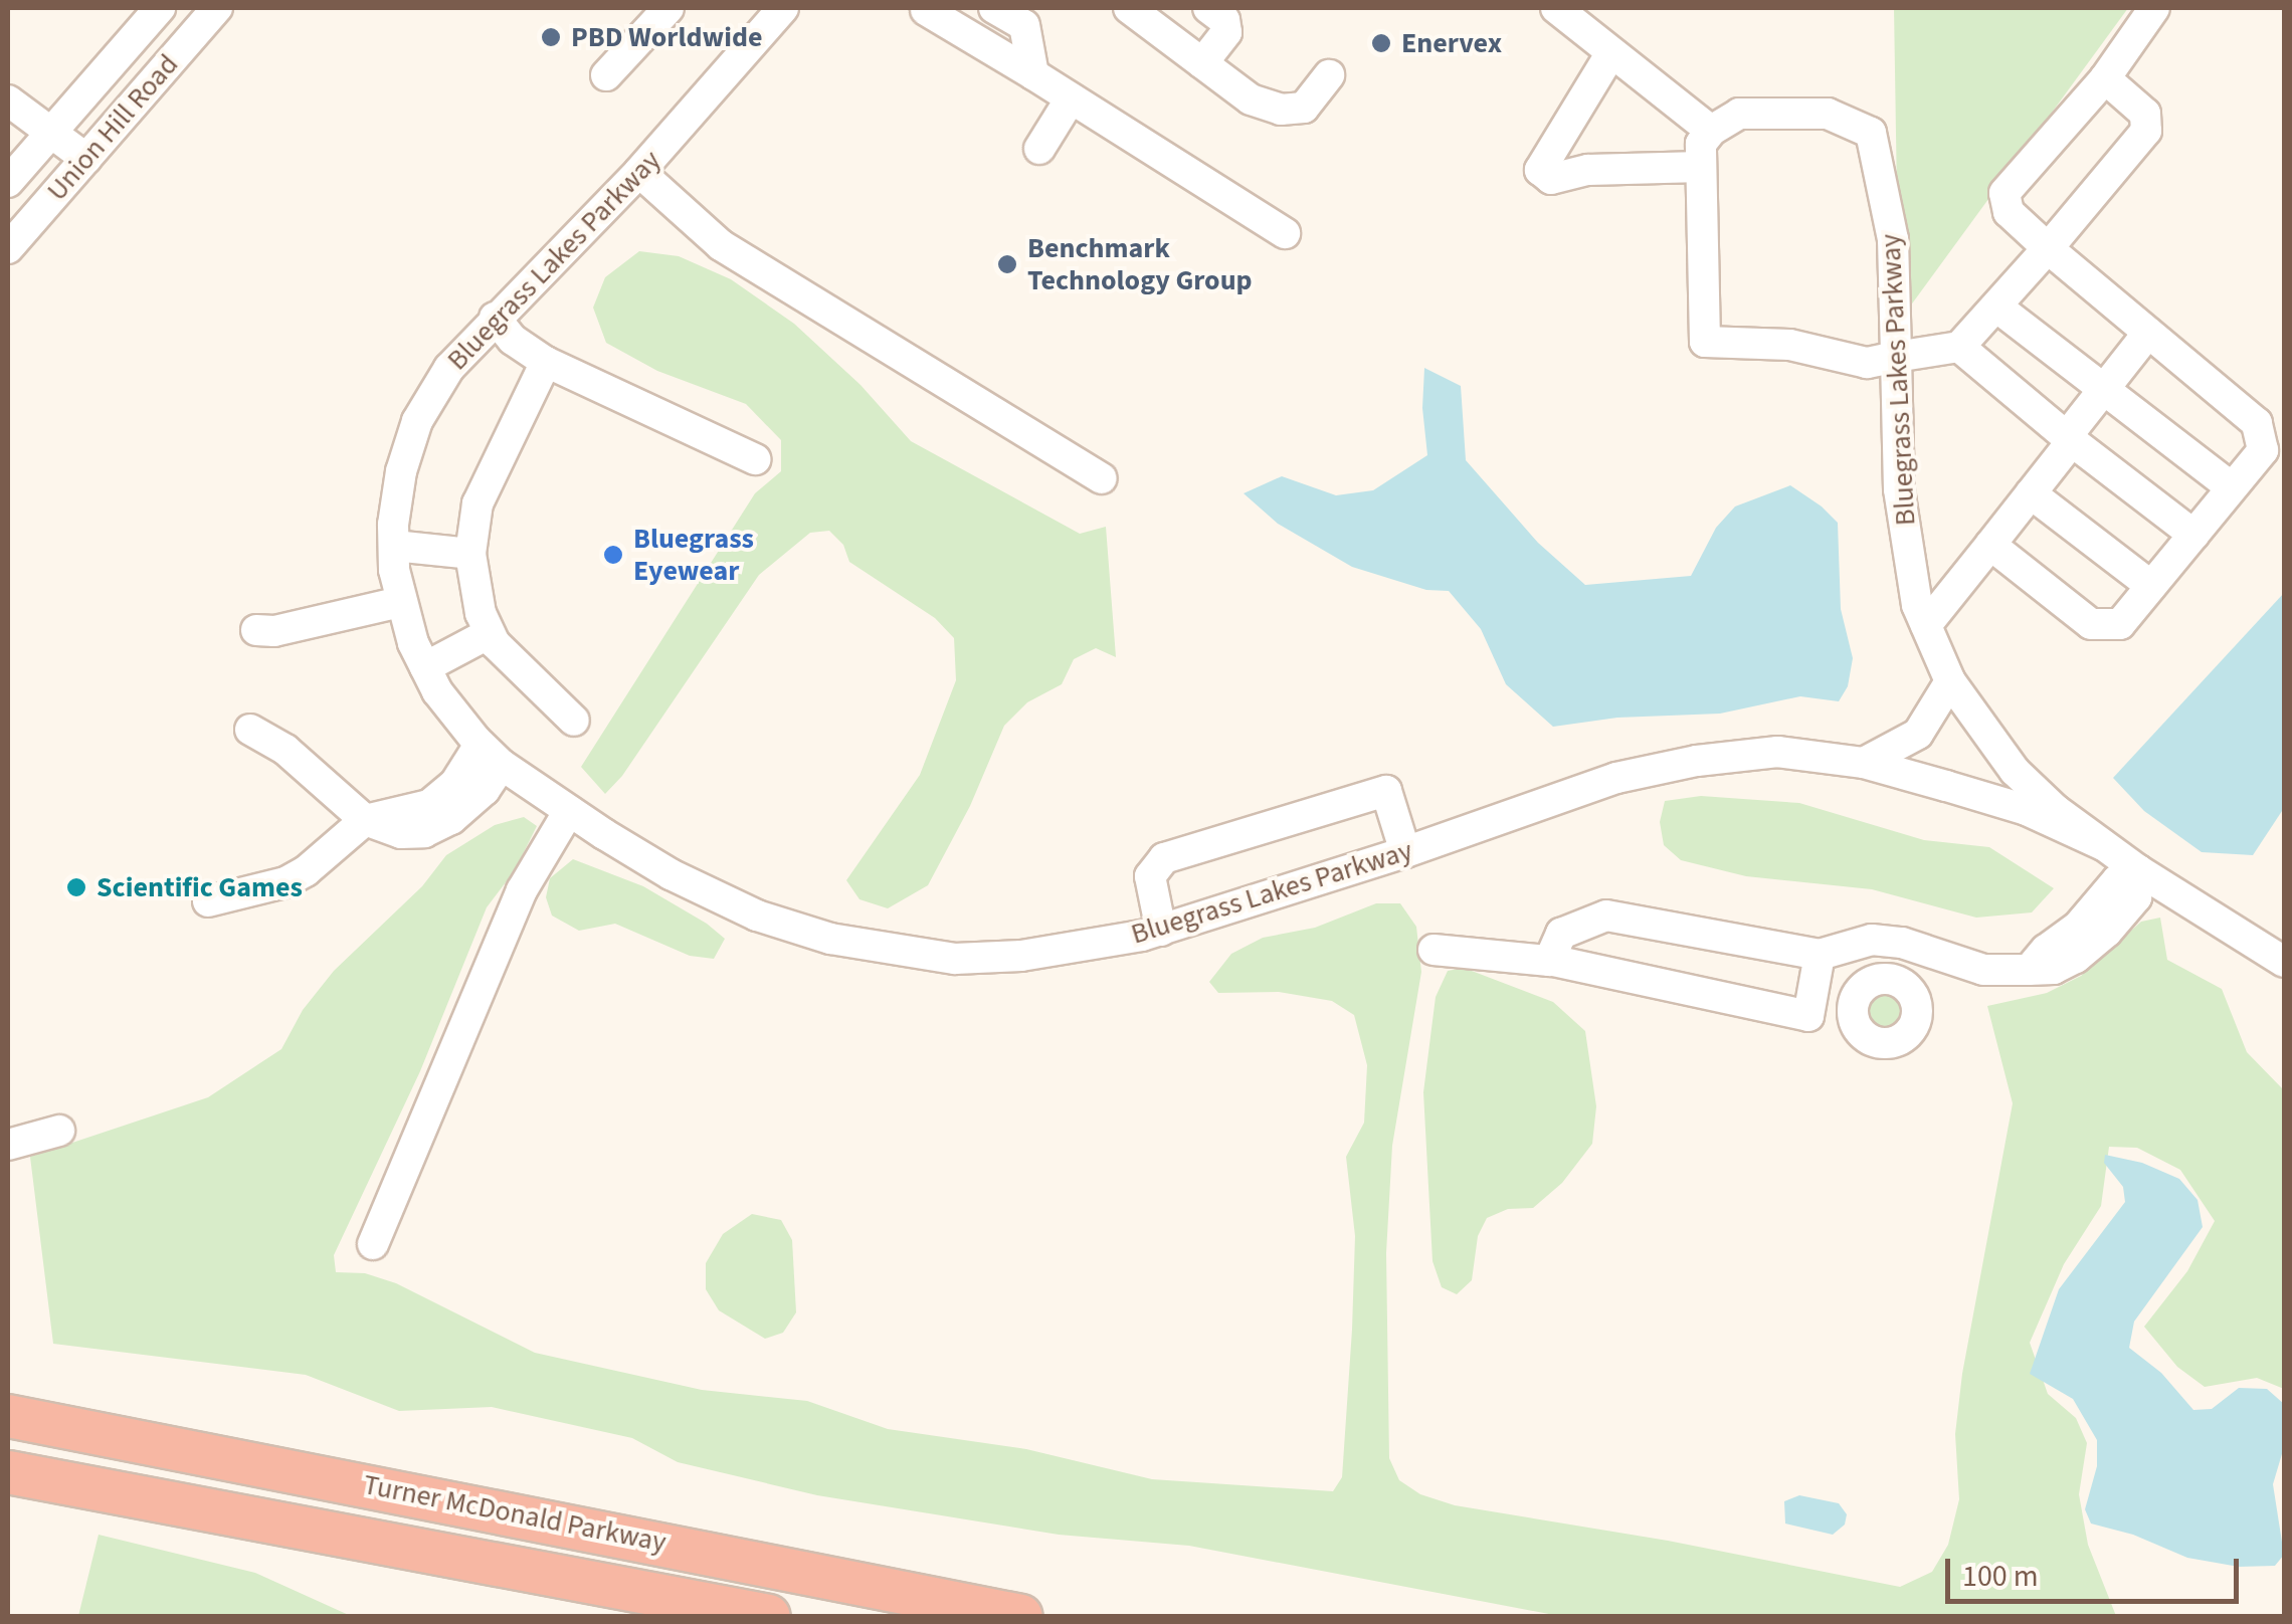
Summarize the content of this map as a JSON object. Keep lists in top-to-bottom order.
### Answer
{
  "streets": {
    "highway": ["Turner McDonald Parkway"],
    "street": ["Union Hill Road", "Bluegrass Lakes Parkway"]
  },
  "places": [
    "PBD Worldwide",
    "Enervex",
    "Benchmark Technology Group",
    "Bluegrass Eyewear",
    "Scientific Games"
  ],
  "scale_bar": "100 m"
}
